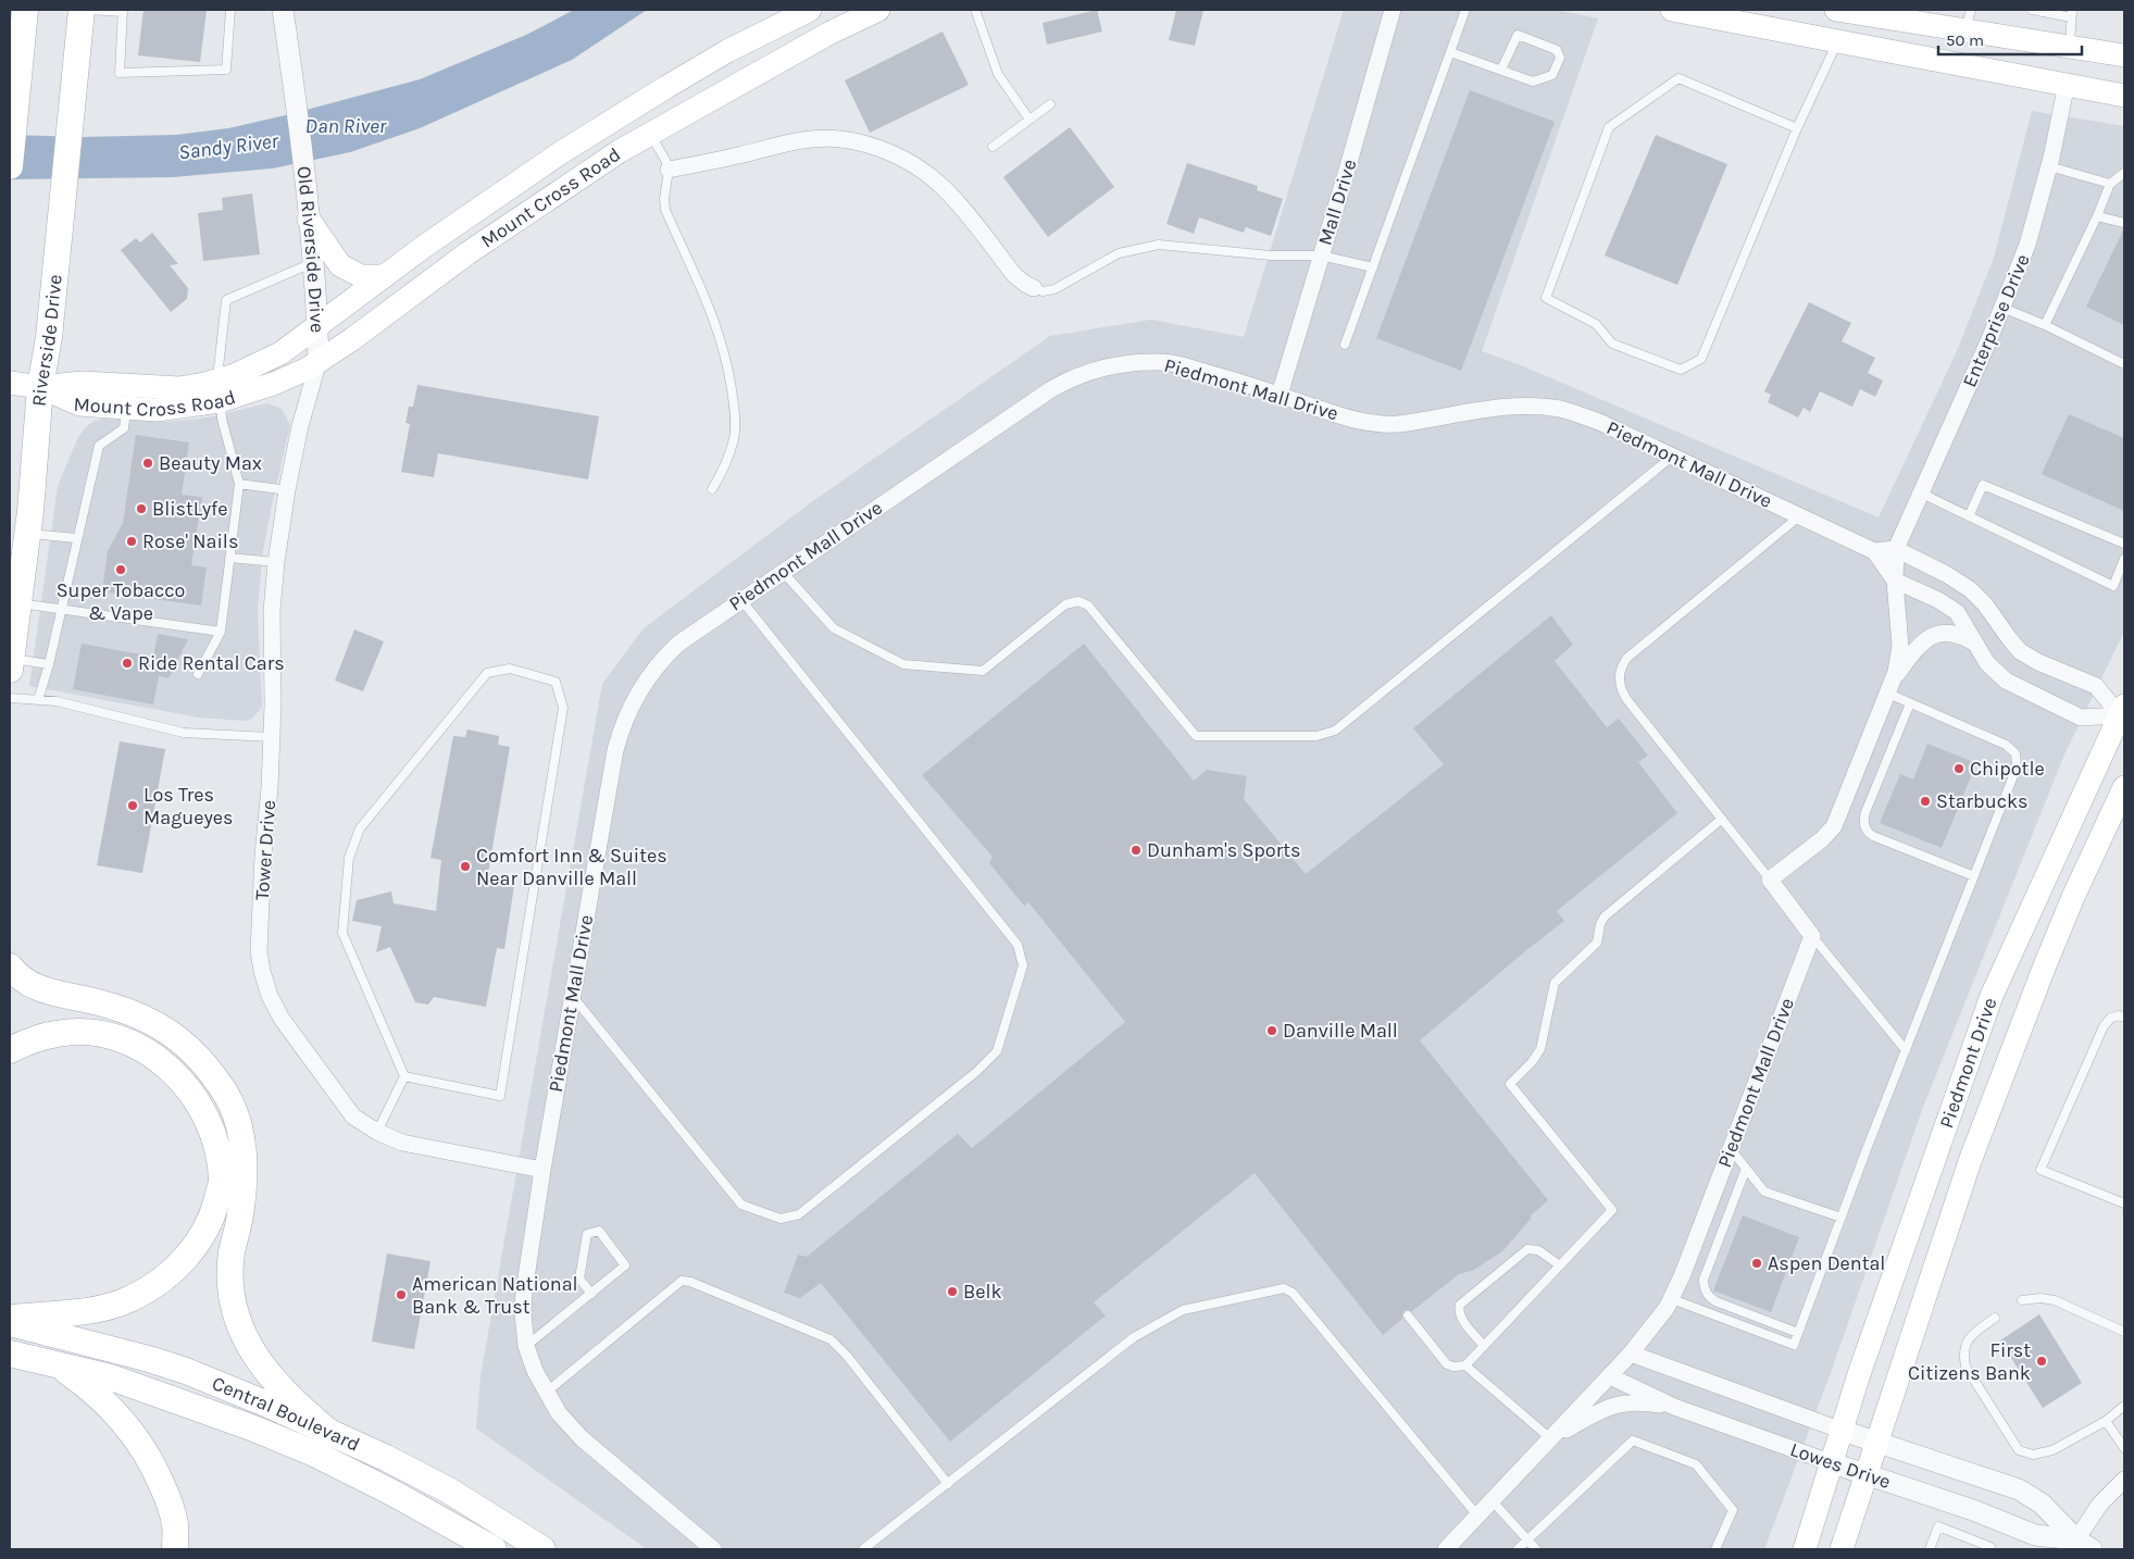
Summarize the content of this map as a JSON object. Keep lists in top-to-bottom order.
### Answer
{
  "streets": {
    "main road": [
      "Mount Cross Road",
      "Riverside Drive",
      "Piedmont Drive",
      "Central Boulevard"
    ],
    "street": [
      "Mall Drive",
      "Old Riverside Drive",
      "Enterprise Drive",
      "Piedmont Mall Drive",
      "Tower Drive",
      "Lowes Drive"
    ]
  },
  "crossings": [
    ["Mount Cross Road", "Old Riverside Drive"],
    ["Mount Cross Road", "Riverside Drive"],
    ["Mount Cross Road", "Tower Drive"],
    ["Mall Drive", "Piedmont Mall Drive"],
    ["Old Riverside Drive", "Tower Drive"],
    ["Piedmont Mall Drive", "Tower Drive"],
    ["Piedmont Mall Drive", "Lowes Drive"],
    ["Piedmont Drive", "Lowes Drive"]
  ],
  "water": ["Dan River", "Sandy River"],
  "places": [
    "Beauty Max",
    "BlistLyfe",
    "Rose' Nails",
    "Super Tobacco & Vape",
    "Ride Rental Cars",
    "Chipotle",
    "Starbucks",
    "Los Tres Magueyes",
    "Dunham's Sports",
    "Comfort Inn & Suites Near Danville Mall",
    "Danville Mall",
    "Aspen Dental",
    "Belk",
    "American National Bank & Trust",
    "First Citizens Bank"
  ],
  "scale_bar": "50 m"
}
